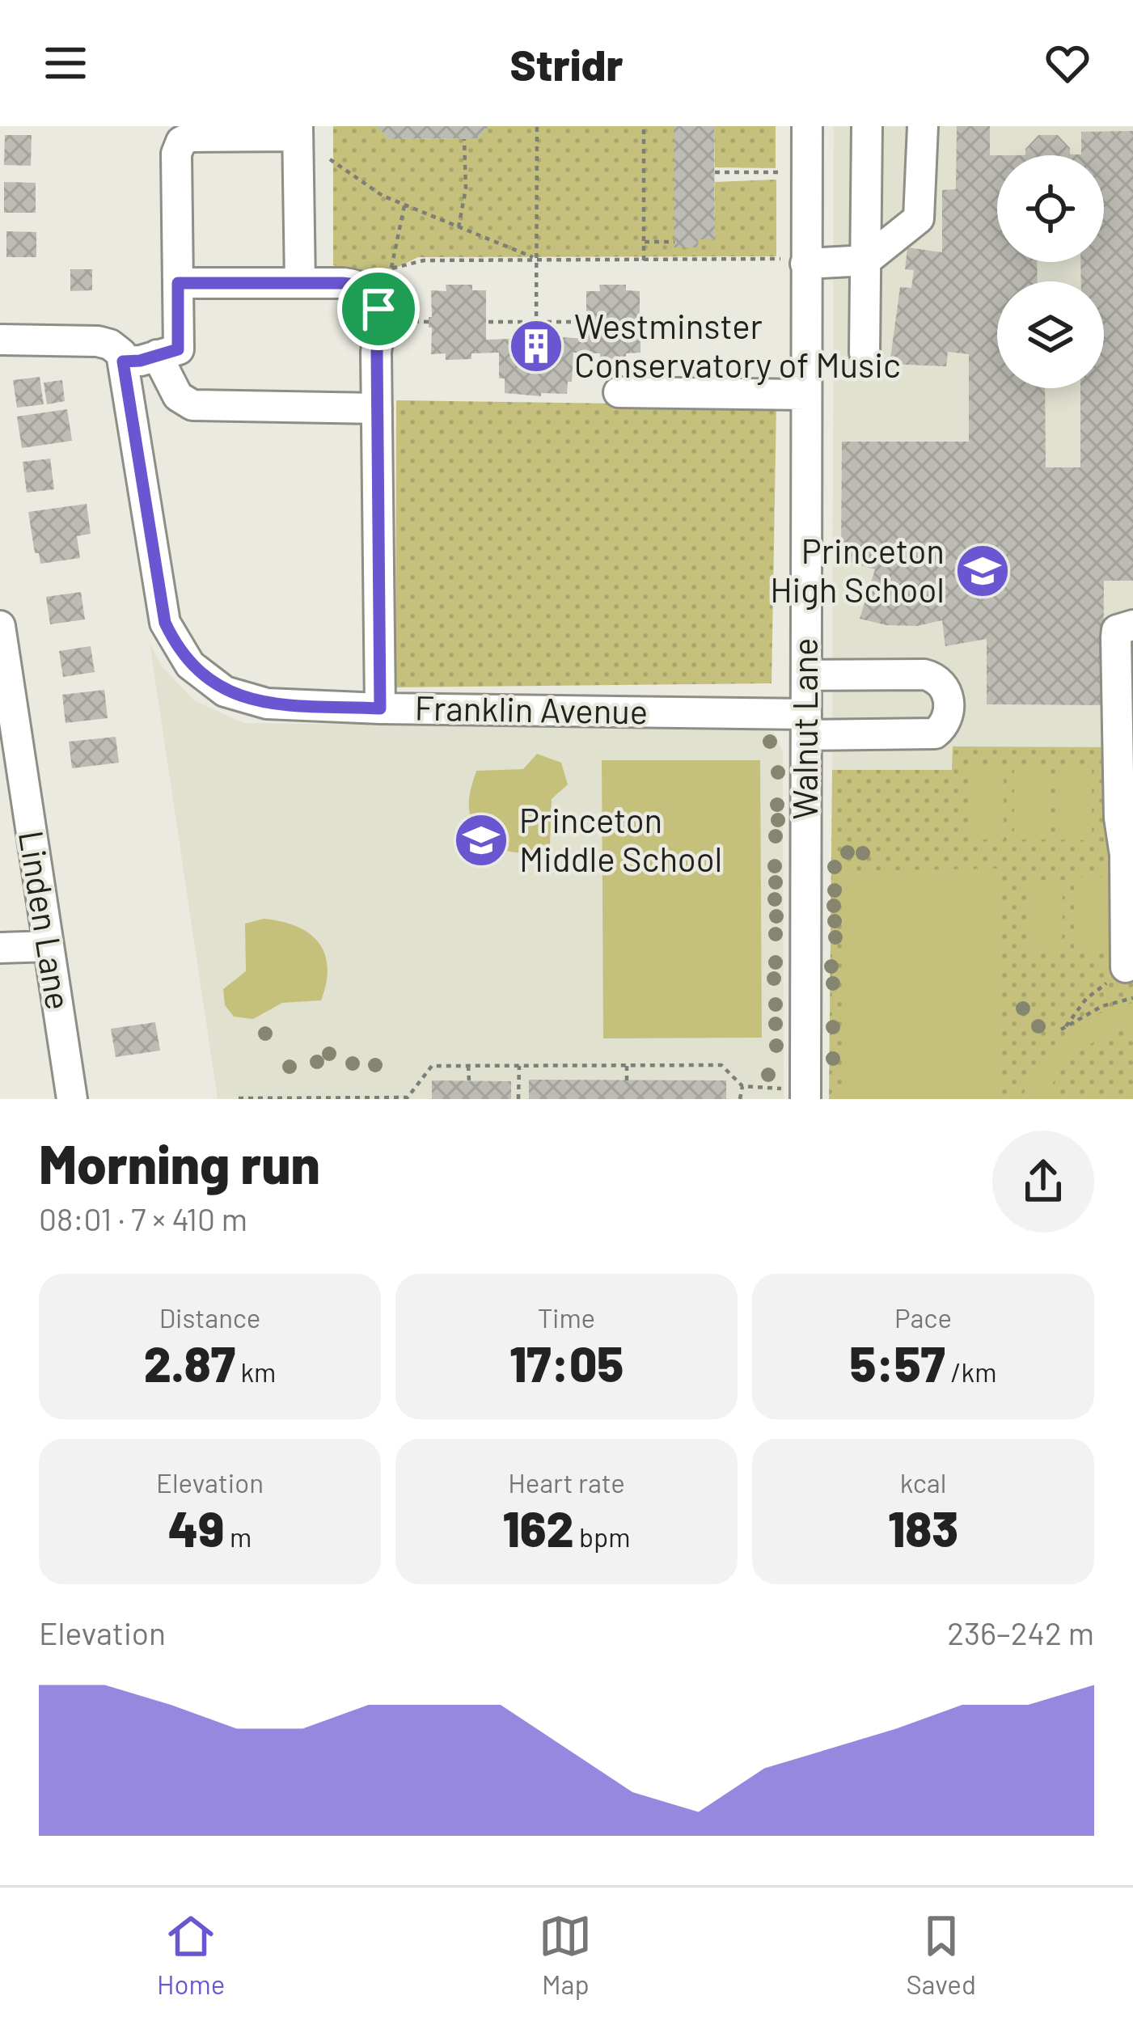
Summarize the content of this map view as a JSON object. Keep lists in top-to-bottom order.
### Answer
{
  "streets": {
    "street": ["Franklin Avenue", "Walnut Lane", "Linden Lane"]
  },
  "crossings": [
    ["Franklin Avenue", "Walnut Lane"]
  ],
  "places": {
    "building": ["Westminster Conservatory of Music"],
    "school or university": ["Princeton High School", "Princeton Middle School"]
  },
  "page": {
    "header": "Stridr",
    "heading": ["Morning run", "08:01 · 7 × 410 m"],
    "stats": [
      ["Distance", "2.87 km"],
      ["Time", "17:05"],
      ["Pace", "5:57 /km"],
      ["Elevation", "49 m"],
      ["Heart rate", "162 bpm"],
      ["kcal", "183"]
    ],
    "chart": ["Elevation", "236–242 m"],
    "tabs": ["Home", "Map", "Saved"]
  }
}
